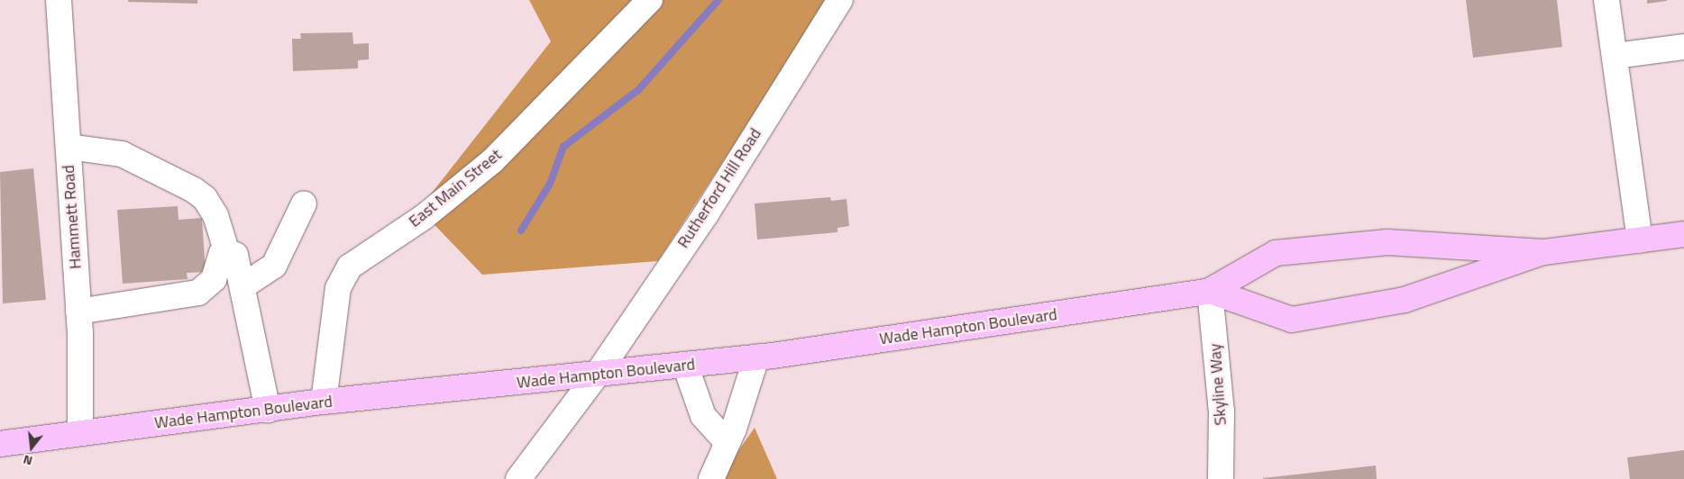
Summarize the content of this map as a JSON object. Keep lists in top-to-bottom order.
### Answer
{
  "streets": {
    "main road": ["Wade Hampton Boulevard"],
    "street": [
      "East Main Street",
      "Rutherford Hill Road",
      "Hammett Road",
      "Skyline Way"
    ]
  },
  "crossings": [
    ["East Main Street", "Wade Hampton Boulevard"],
    ["Rutherford Hill Road", "Wade Hampton Boulevard"],
    ["Hammett Road", "Wade Hampton Boulevard"],
    ["Wade Hampton Boulevard", "Skyline Way"]
  ],
  "north": "bottom"
}
